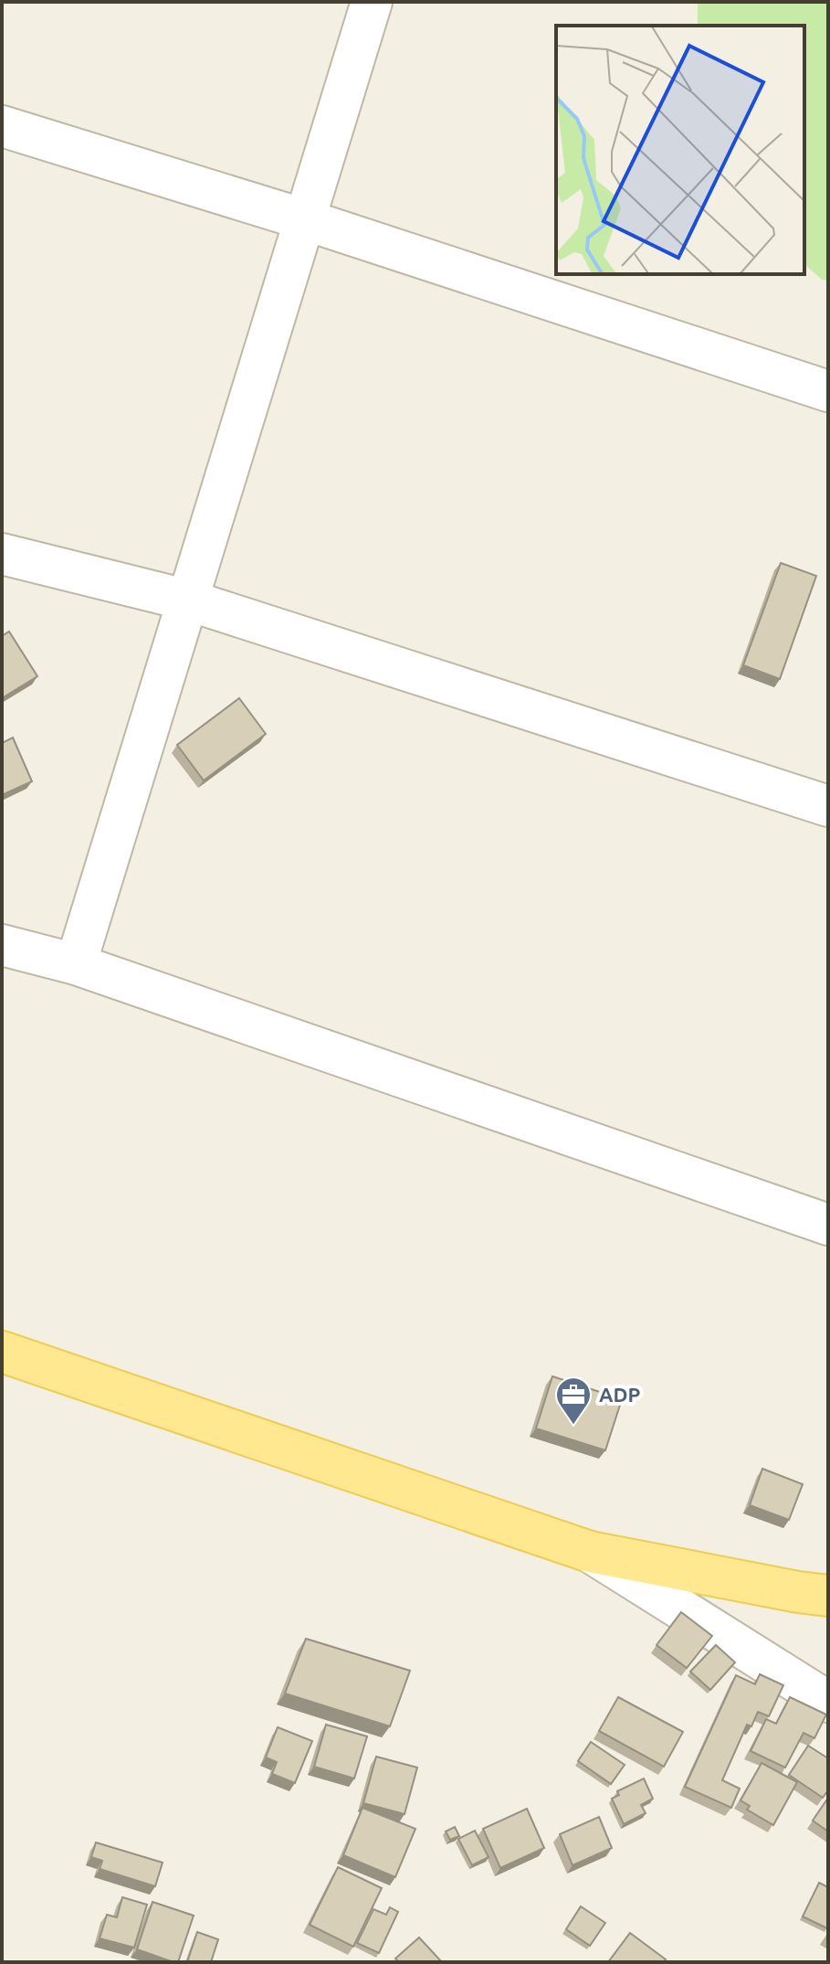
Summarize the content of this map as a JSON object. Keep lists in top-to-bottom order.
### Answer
{
  "places": {
    "office": ["ADP"]
  }
}
